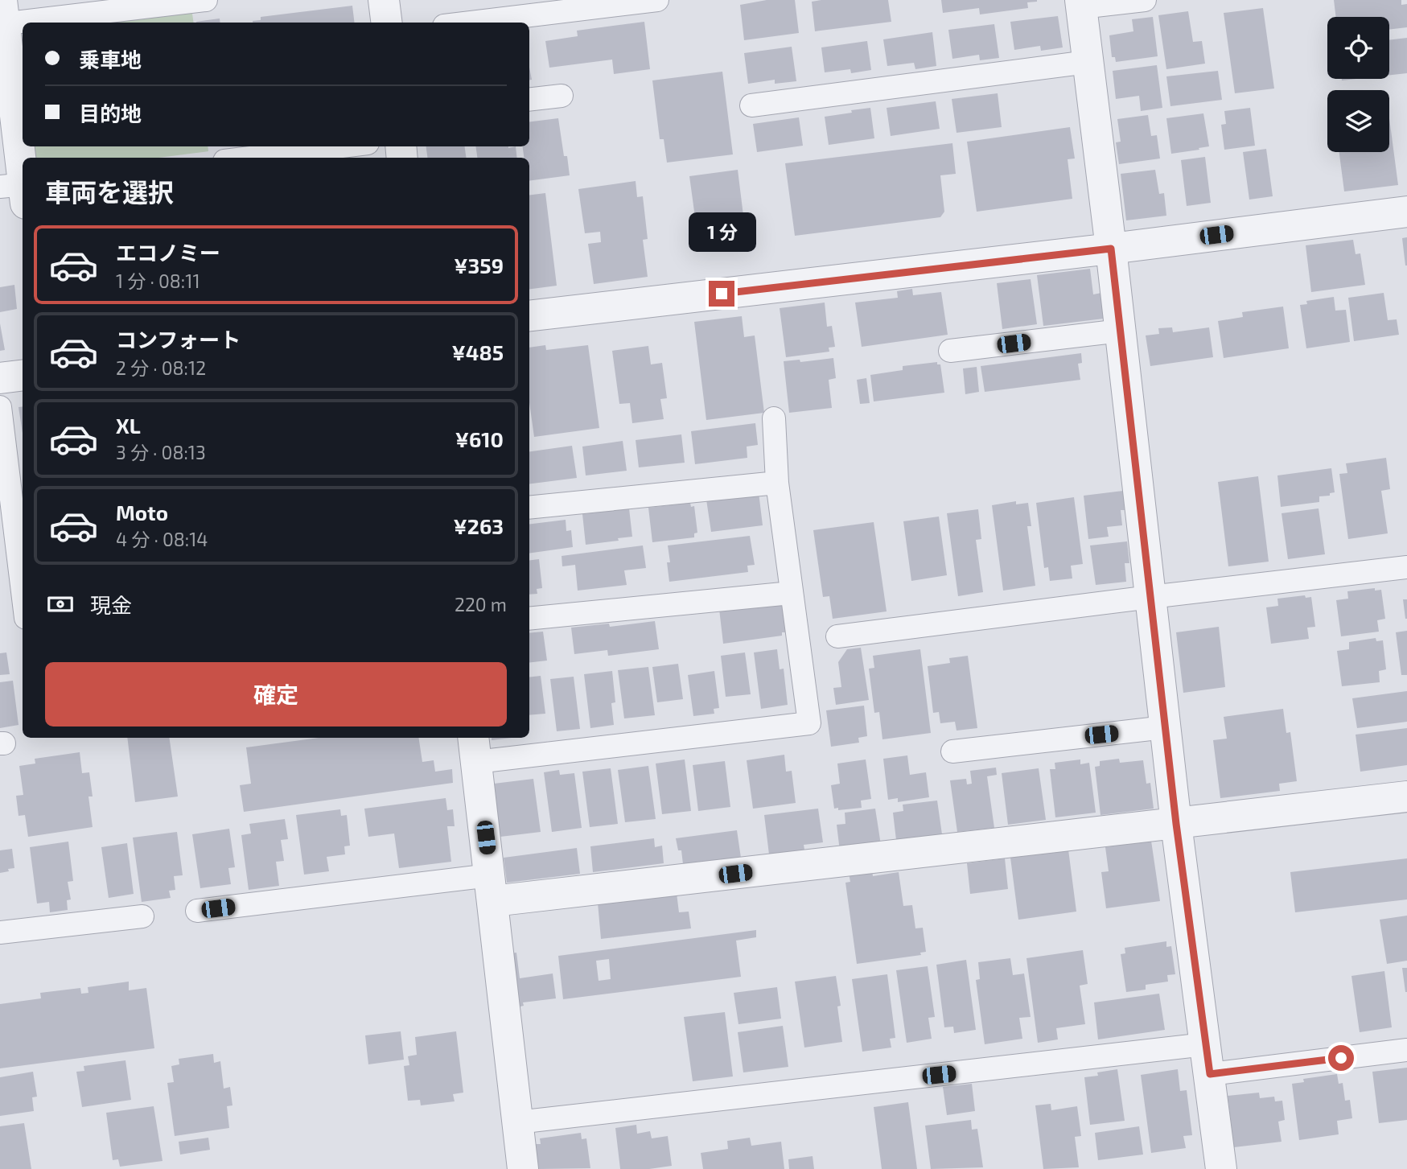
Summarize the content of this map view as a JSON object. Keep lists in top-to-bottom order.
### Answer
{
  "page": {
    "banner": ["乗車地", "目的地"],
    "heading": "車両を選択",
    "bubble": "1 分",
    "list": [
      {
        "name": "エコノミー",
        "note": "1 分 · 08:11",
        "value": "¥359"
      },
      {
        "name": "コンフォート",
        "note": "2 分 · 08:12",
        "value": "¥485"
      },
      {
        "name": "XL",
        "note": "3 分 · 08:13",
        "value": "¥610"
      },
      {
        "name": "Moto",
        "note": "4 分 · 08:14",
        "value": "¥263"
      }
    ],
    "pay": ["現金", "220 m"],
    "buttons": "確定"
  }
}
